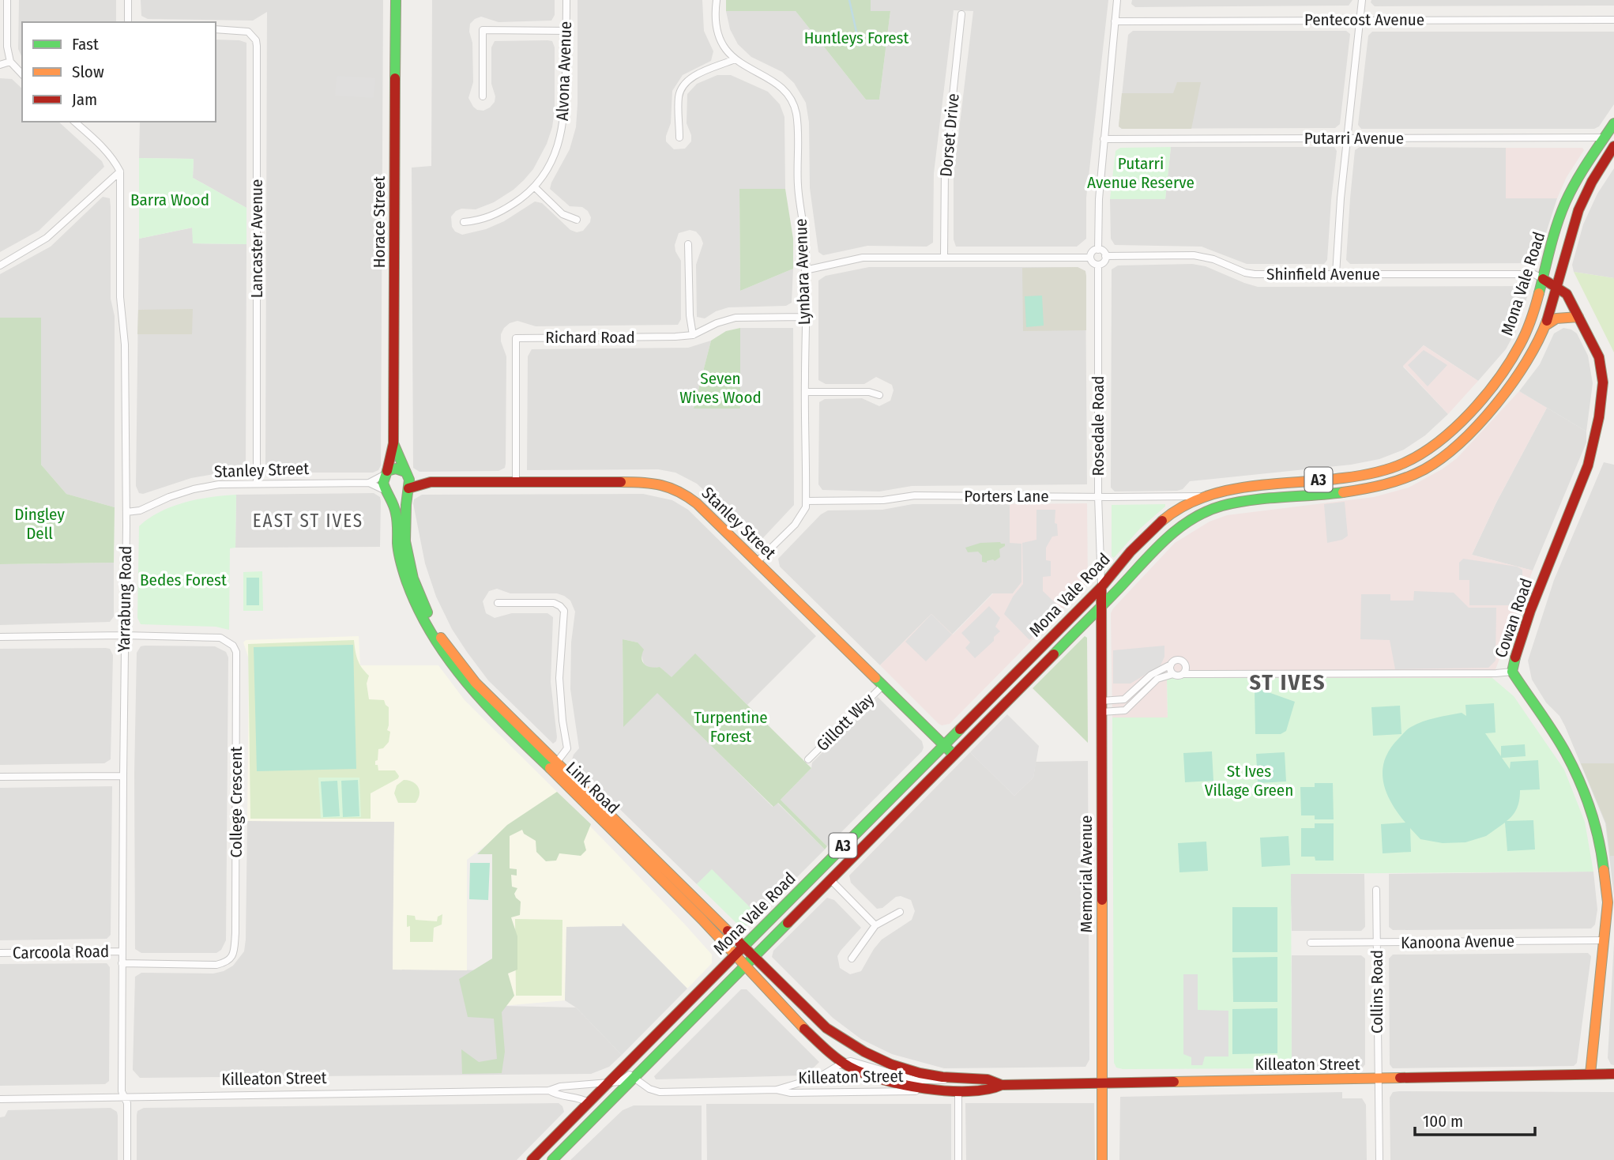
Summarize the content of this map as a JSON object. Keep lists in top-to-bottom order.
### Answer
{
  "streets": {
    "main road": [
      "Horace Street",
      "Mona Vale Road",
      "Stanley Street",
      "A3",
      "Cowan Road",
      "Link Road",
      "Memorial Avenue",
      "Killeaton Street"
    ],
    "street": [
      "Pentecost Avenue",
      "Alvona Avenue",
      "Dorset Drive",
      "Putarri Avenue",
      "Lancaster Avenue",
      "Lynbara Avenue",
      "Shinfield Avenue",
      "Richard Road",
      "Rosedale Road",
      "Porters Lane",
      "Yarrabung Road",
      "Gillott Way",
      "College Crescent",
      "Kanoona Avenue",
      "Carcoola Road",
      "Collins Road"
    ]
  },
  "crossings": [
    ["Putarri Avenue", "Mona Vale Road"],
    ["Horace Street", "Stanley Street"],
    ["Horace Street", "Link Road"],
    ["Lancaster Avenue", "Stanley Street"],
    ["Lynbara Avenue", "Richard Road"],
    ["Lynbara Avenue", "Stanley Street"],
    ["Lynbara Avenue", "Porters Lane"],
    ["Shinfield Avenue", "Mona Vale Road"],
    ["Shinfield Avenue", "Rosedale Road"],
    ["Shinfield Avenue", "Cowan Road"],
    ["Mona Vale Road", "Rosedale Road"],
    ["Mona Vale Road", "Stanley Street"],
    ["Mona Vale Road", "Porters Lane"],
    ["Mona Vale Road", "Cowan Road"],
    ["Mona Vale Road", "Link Road"],
    ["Mona Vale Road", "Memorial Avenue"],
    ["Mona Vale Road", "Killeaton Street"],
    ["Richard Road", "Stanley Street"],
    ["Rosedale Road", "Porters Lane"],
    ["Rosedale Road", "Memorial Avenue"],
    ["Stanley Street", "Yarrabung Road"],
    ["Stanley Street", "Gillott Way"],
    ["Stanley Street", "Link Road"],
    ["Yarrabung Road", "College Crescent"],
    ["Yarrabung Road", "Carcoola Road"],
    ["Yarrabung Road", "Killeaton Street"],
    ["Cowan Road", "Kanoona Avenue"],
    ["Cowan Road", "Killeaton Street"],
    ["Link Road", "Killeaton Street"],
    ["Memorial Avenue", "Killeaton Street"],
    ["Kanoona Avenue", "Collins Road"],
    ["Collins Road", "Killeaton Street"]
  ],
  "districts": ["EAST ST IVES", "ST IVES"],
  "parks": [
    "Huntleys Forest",
    "Putarri Avenue Reserve",
    "Barra Wood",
    "Seven Wives Wood",
    "Dingley Dell",
    "Bedes Forest",
    "Turpentine Forest",
    "St Ives Village Green"
  ],
  "legend": ["Fast", "Slow", "Jam"],
  "scale_bar": "100 m"
}
